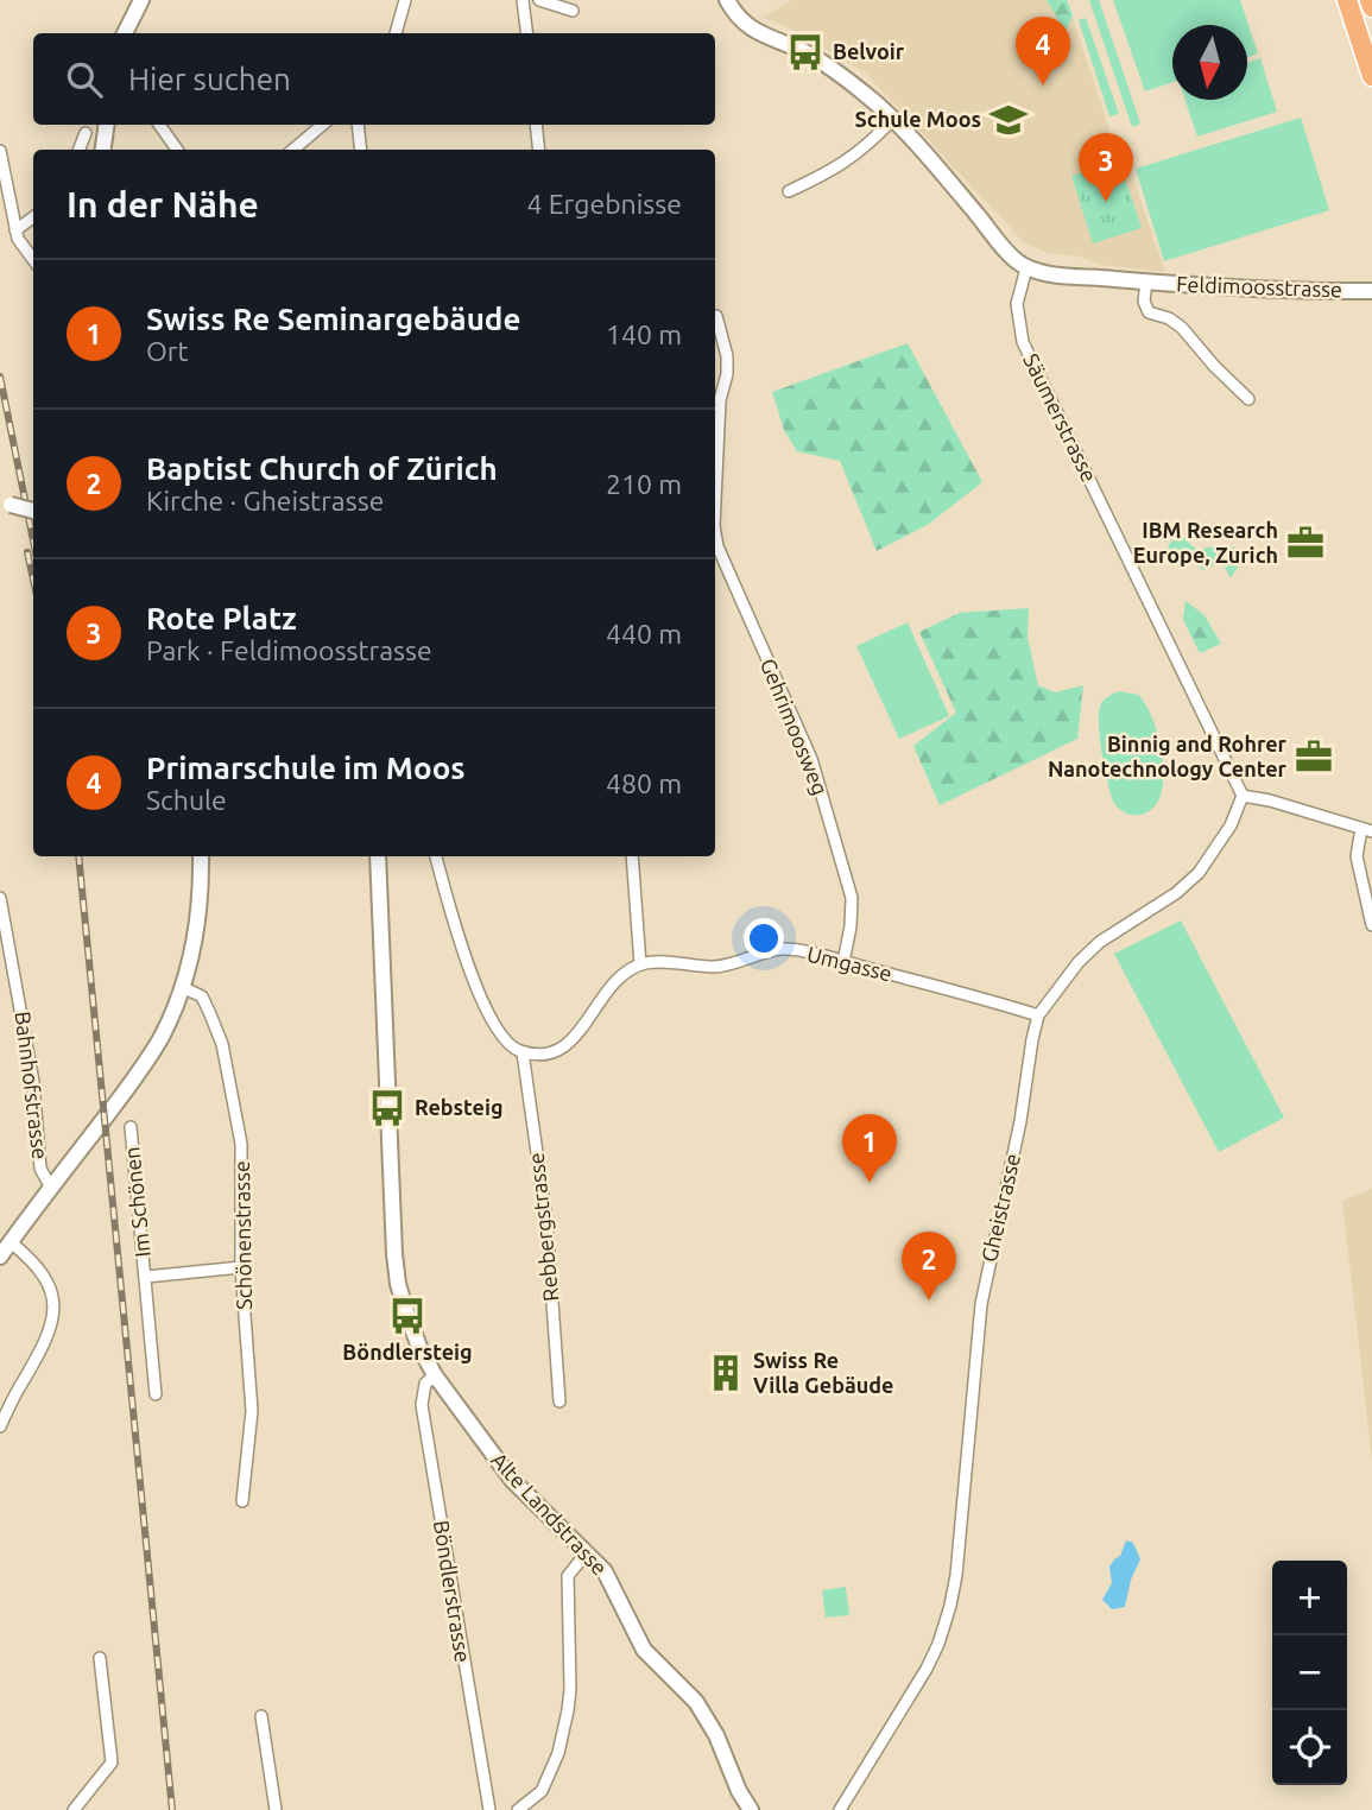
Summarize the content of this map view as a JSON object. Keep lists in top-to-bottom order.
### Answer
{
  "streets": {
    "main road": ["Feldimoosstrasse", "Bahnhofstrasse", "Alte Landstrasse"],
    "street": [
      "Säumerstrasse",
      "Gehrimoosweg",
      "Umgasse",
      "Im Schönen",
      "Gheistrasse",
      "Rebbergstrasse",
      "Schönenstrasse",
      "Böndlerstrasse"
    ]
  },
  "crossings": [
    ["Feldimoosstrasse", "Säumerstrasse"],
    ["Säumerstrasse", "Gheistrasse"],
    ["Gehrimoosweg", "Umgasse"],
    ["Umgasse", "Gheistrasse"],
    ["Im Schönen", "Schönenstrasse"],
    ["Alte Landstrasse", "Böndlerstrasse"]
  ],
  "places": {
    "bus stop": ["Belvoir", "Rebsteig", "Böndlersteig"],
    "school or university": ["Schule Moos"],
    "office": ["IBM Research Europe, Zurich", "Binnig and Rohrer Nanotechnology Center"],
    "building": ["Swiss Re Villa Gebäude"]
  },
  "north": "bottom",
  "page": {
    "pins": [
      "4",
      "3",
      "1",
      "2"
    ],
    "search": "Hier suchen",
    "heading": ["In der Nähe", "4 Ergebnisse"],
    "list": [
      {
        "mark": "1",
        "name": "Swiss Re Seminargebäude",
        "note": "Ort",
        "value": "140 m"
      },
      {
        "mark": "2",
        "name": "Baptist Church of Zürich",
        "note": "Kirche · Gheistrasse",
        "value": "210 m"
      },
      {
        "mark": "3",
        "name": "Rote Platz",
        "note": "Park · Feldimoosstrasse",
        "value": "440 m"
      },
      {
        "mark": "4",
        "name": "Primarschule im Moos",
        "note": "Schule",
        "value": "480 m"
      }
    ],
    "map_buttons": ["+", "−"]
  }
}
